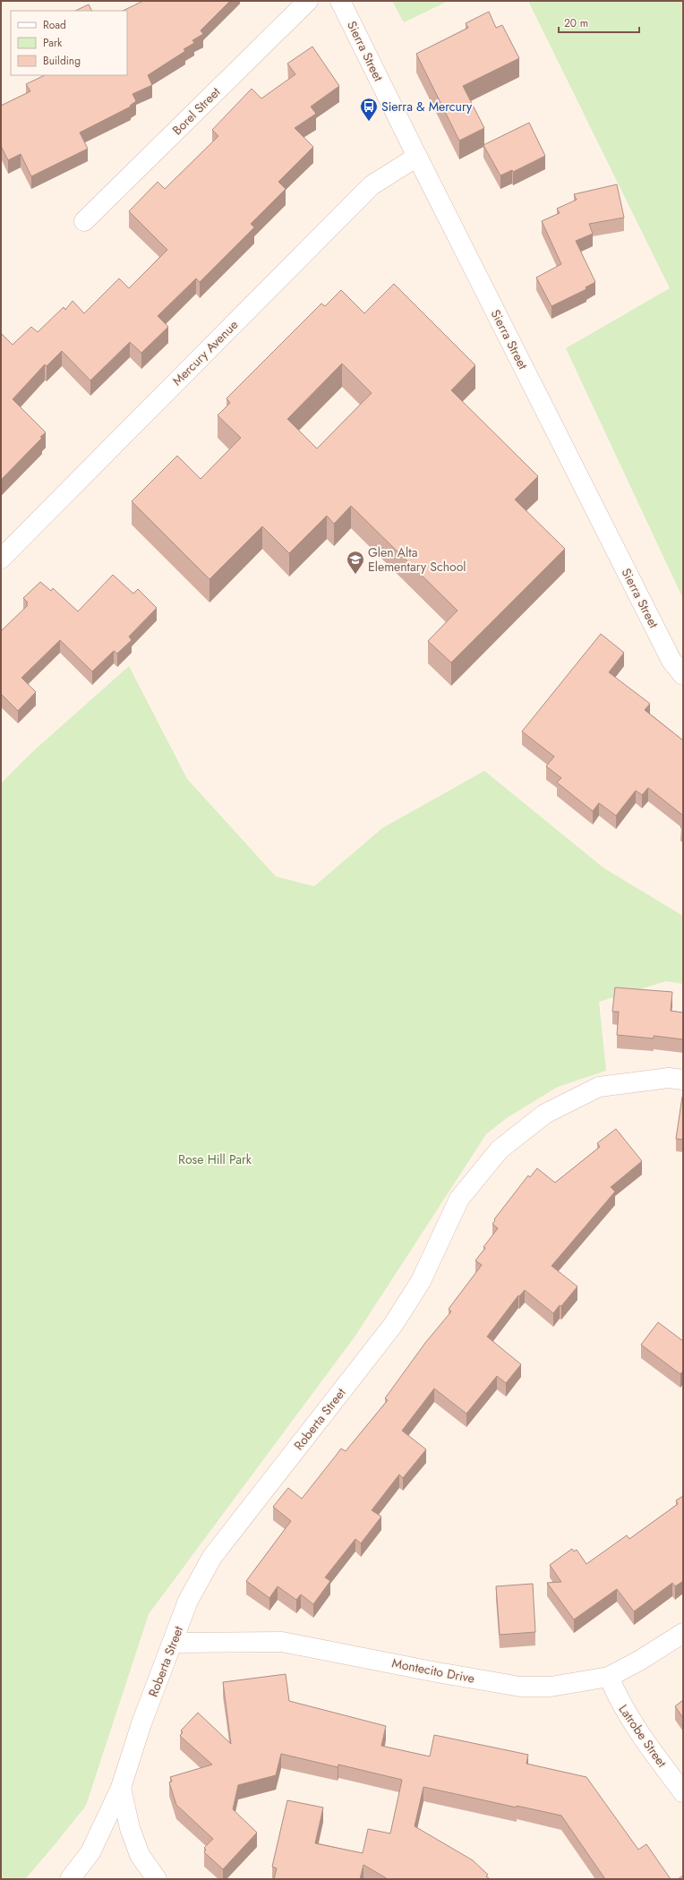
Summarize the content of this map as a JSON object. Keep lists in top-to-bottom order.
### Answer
{
  "streets": {
    "street": [
      "Sierra Street",
      "Borel Street",
      "Mercury Avenue",
      "Roberta Street",
      "Montecito Drive",
      "Latrobe Street"
    ]
  },
  "crossings": [
    ["Sierra Street", "Mercury Avenue"],
    ["Roberta Street", "Montecito Drive"],
    ["Montecito Drive", "Latrobe Street"]
  ],
  "parks": ["Rose Hill Park"],
  "places": {
    "bus stop": ["Sierra & Mercury"],
    "school or university": ["Glen Alta Elementary School"]
  },
  "legend": ["Road", "Park", "Building"],
  "scale_bar": "20 m"
}
